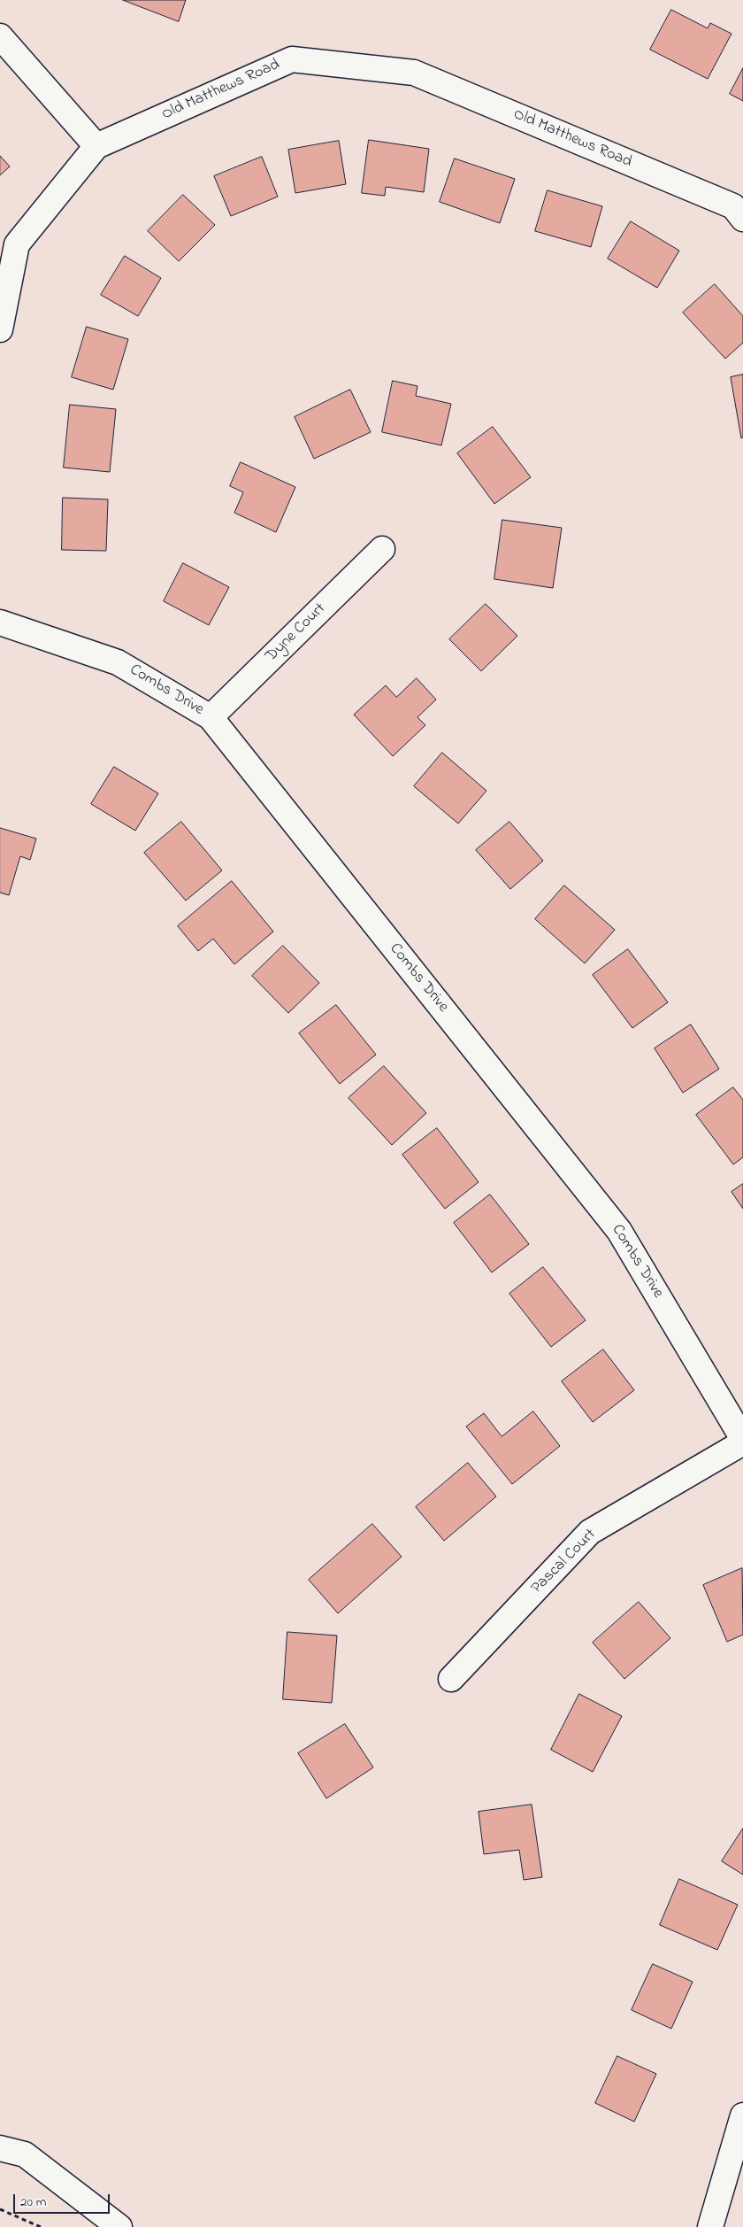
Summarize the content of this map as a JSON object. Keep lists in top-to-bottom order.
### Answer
{
  "streets": {
    "street": [
      "Old Matthews Road",
      "Dyne Court",
      "Combs Drive",
      "Pascal Court"
    ]
  },
  "crossings": [
    ["Dyne Court", "Combs Drive"],
    ["Combs Drive", "Pascal Court"]
  ],
  "scale_bar": "20 m"
}
